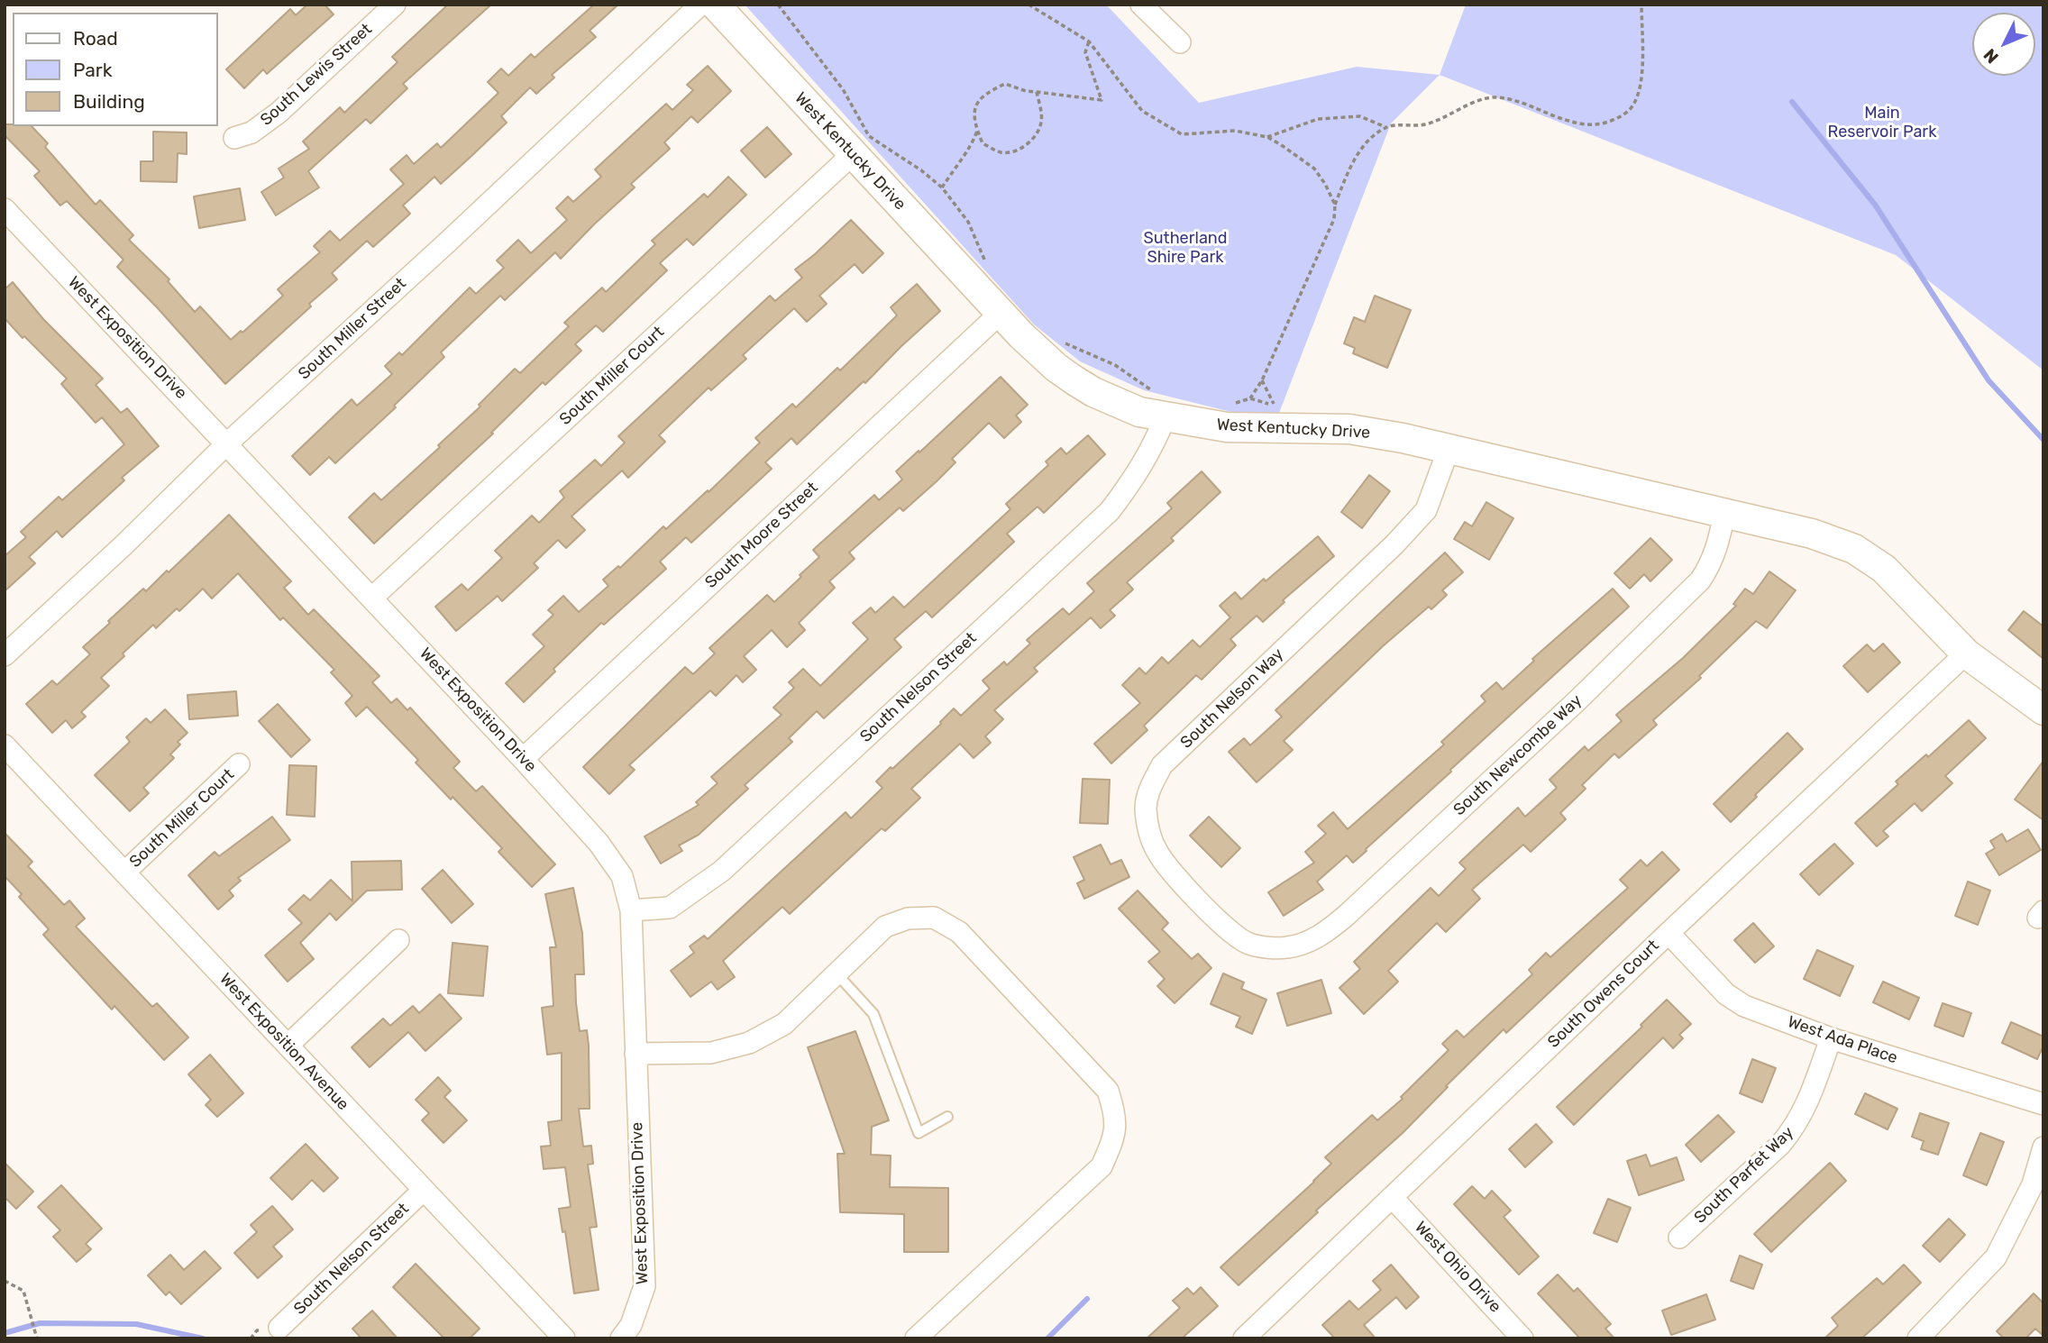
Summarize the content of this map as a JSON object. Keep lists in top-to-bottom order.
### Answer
{
  "streets": {
    "street": [
      "South Lewis Street",
      "West Kentucky Drive",
      "South Miller Street",
      "West Exposition Drive",
      "South Miller Court",
      "South Moore Street",
      "South Nelson Street",
      "South Nelson Way",
      "South Newcombe Way",
      "South Owens Court",
      "West Ada Place",
      "West Exposition Avenue",
      "South Parfet Way",
      "West Ohio Drive"
    ]
  },
  "crossings": [
    ["West Kentucky Drive", "South Miller Court"],
    ["West Kentucky Drive", "South Moore Street"],
    ["West Kentucky Drive", "South Nelson Street"],
    ["West Kentucky Drive", "South Nelson Way"],
    ["West Kentucky Drive", "South Newcombe Way"],
    ["West Kentucky Drive", "South Owens Court"],
    ["South Miller Street", "West Exposition Drive"],
    ["West Exposition Drive", "South Miller Court"],
    ["West Exposition Drive", "South Moore Street"],
    ["West Exposition Drive", "South Nelson Street"],
    ["South Miller Court", "West Exposition Avenue"],
    ["South Nelson Street", "West Exposition Avenue"],
    ["South Nelson Way", "South Newcombe Way"],
    ["South Owens Court", "West Ada Place"],
    ["South Owens Court", "West Ohio Drive"],
    ["West Ada Place", "South Parfet Way"]
  ],
  "parks": ["Main Reservoir Park", "Sutherland Shire Park"],
  "legend": ["Road", "Park", "Building"],
  "north": "bottom left"
}
